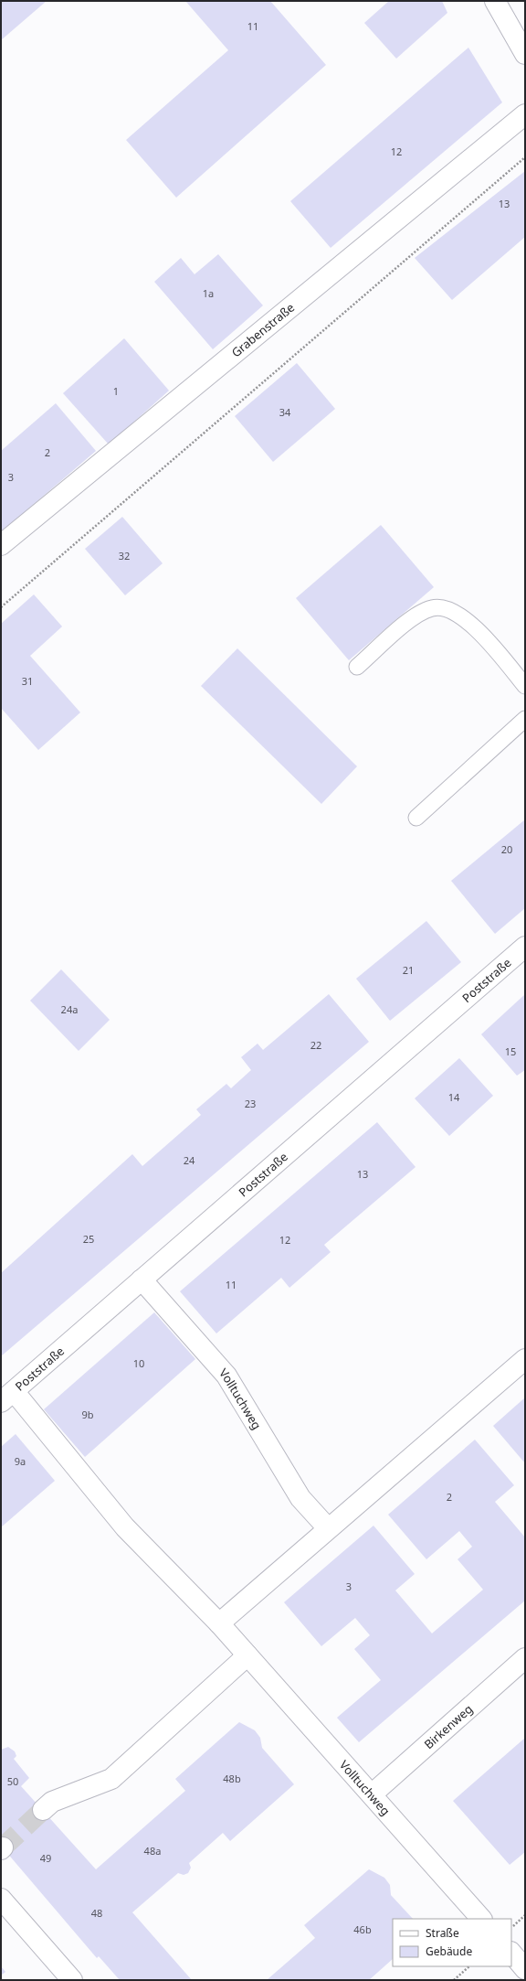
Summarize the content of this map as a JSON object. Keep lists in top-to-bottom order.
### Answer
{
  "streets": {
    "street": [
      "Grabenstraße",
      "Poststraße",
      "Volltuchweg",
      "Birkenweg"
    ]
  },
  "crossings": [
    ["Poststraße", "Volltuchweg"],
    ["Volltuchweg", "Birkenweg"]
  ],
  "house_numbers": [
    "11",
    "12",
    "13",
    "1a",
    "1",
    "34",
    "2",
    "3",
    "32",
    "31",
    "20",
    "21",
    "24a",
    "22",
    "15",
    "14",
    "23",
    "24",
    "13",
    "25",
    "12",
    "11",
    "10",
    "9b",
    "9a",
    "2",
    "3",
    "48b",
    "50",
    "48a",
    "49",
    "48",
    "46b"
  ],
  "legend": ["Straße", "Gebäude"]
}
